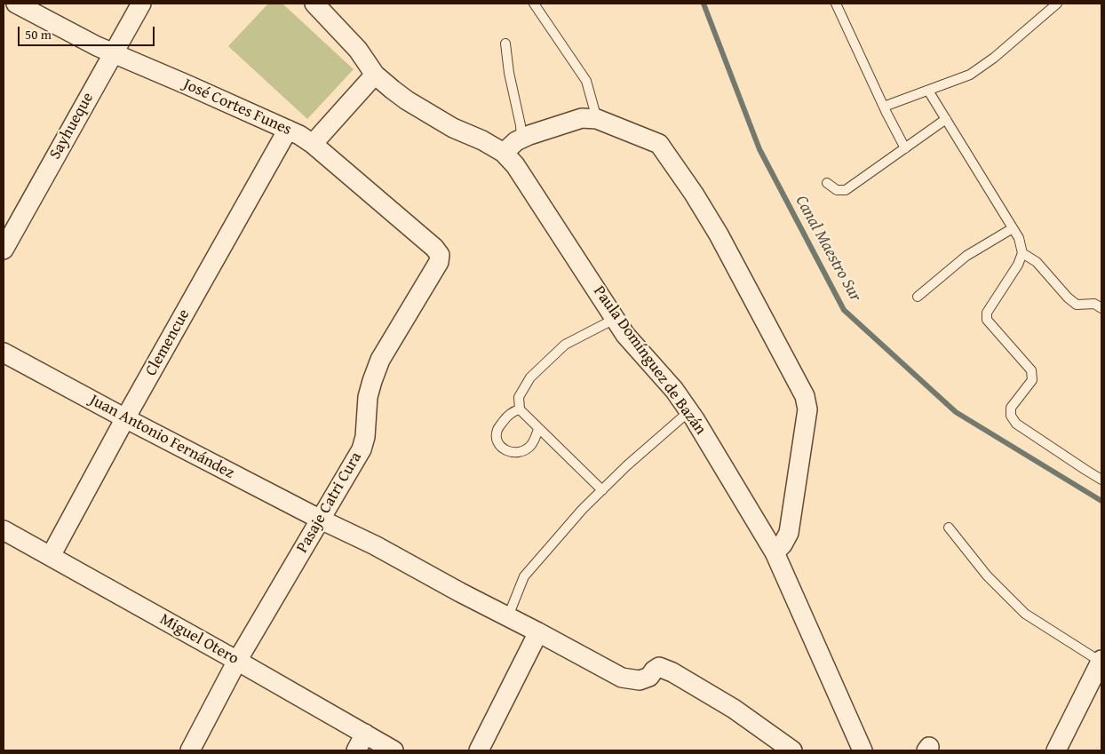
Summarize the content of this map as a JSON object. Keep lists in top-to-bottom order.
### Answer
{
  "streets": {
    "street": [
      "José Cortes Funes",
      "Sayhueque",
      "Clemencue",
      "Paula Domínguez de Bazán",
      "Juan Antonio Fernández",
      "Pasaje Catri Cura",
      "Miguel Otero"
    ]
  },
  "crossings": [
    ["José Cortes Funes", "Sayhueque"],
    ["José Cortes Funes", "Clemencue"],
    ["José Cortes Funes", "Pasaje Catri Cura"],
    ["Clemencue", "Juan Antonio Fernández"],
    ["Clemencue", "Miguel Otero"],
    ["Juan Antonio Fernández", "Pasaje Catri Cura"],
    ["Pasaje Catri Cura", "Miguel Otero"]
  ],
  "water": ["Canal Maestro Sur"],
  "scale_bar": "50 m"
}
